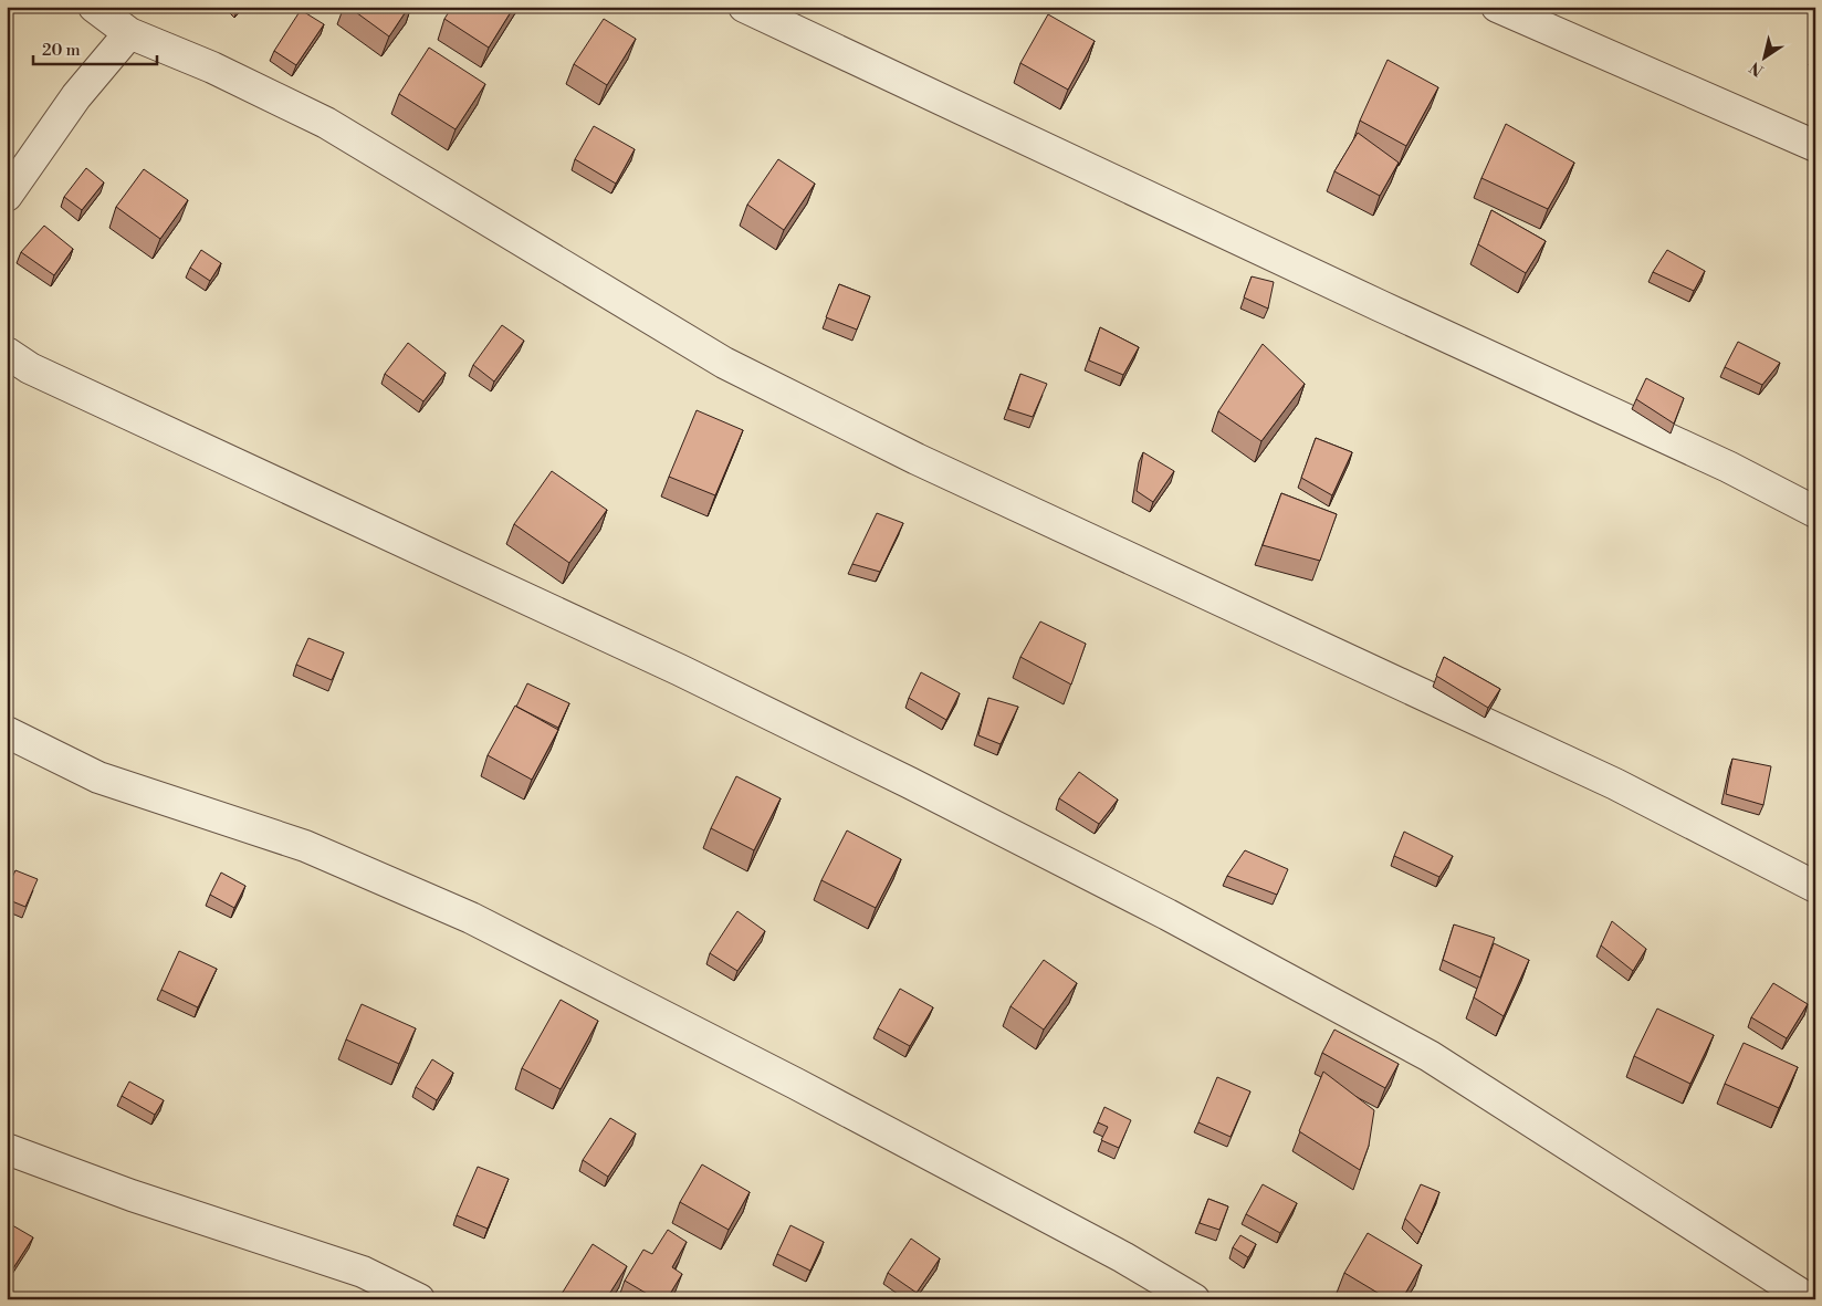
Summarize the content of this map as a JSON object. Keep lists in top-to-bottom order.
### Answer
{
  "scale_bar": "20 m",
  "north": "bottom left"
}
